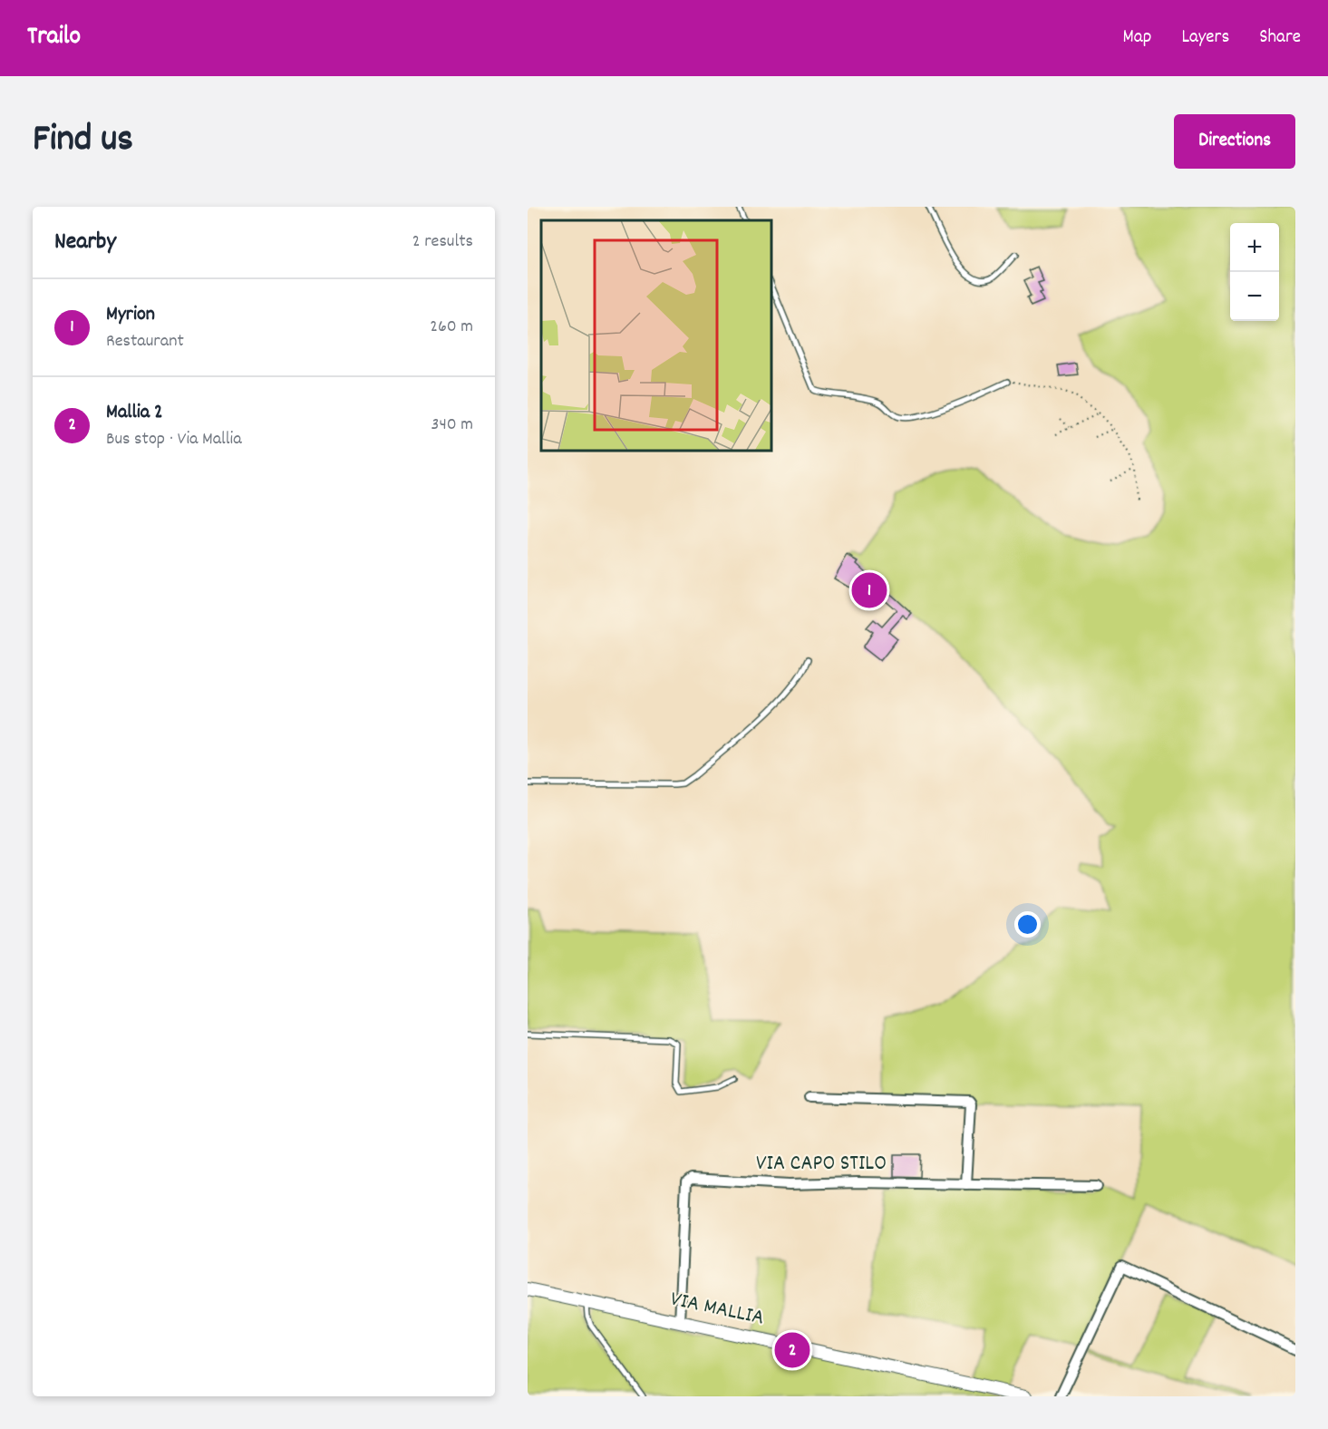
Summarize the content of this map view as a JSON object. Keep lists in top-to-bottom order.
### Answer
{
  "streets": {
    "street": ["VIA CAPO STILO", "VIA MALLIA"]
  },
  "crossings": [
    ["VIA CAPO STILO", "VIA MALLIA"]
  ],
  "page": {
    "header": "Trailo",
    "nav": ["Map", "Layers", "Share"],
    "title": "Find us",
    "buttons": "Directions",
    "heading": ["Nearby", "2 results"],
    "map_buttons": ["+", "−"],
    "list": [
      {
        "mark": "1",
        "name": "Myrion",
        "note": "Restaurant",
        "value": "260 m"
      },
      {
        "mark": "2",
        "name": "Mallia 2",
        "note": "Bus stop · Via Mallia",
        "value": "340 m"
      }
    ],
    "pins": ["1", "2"]
  }
}
